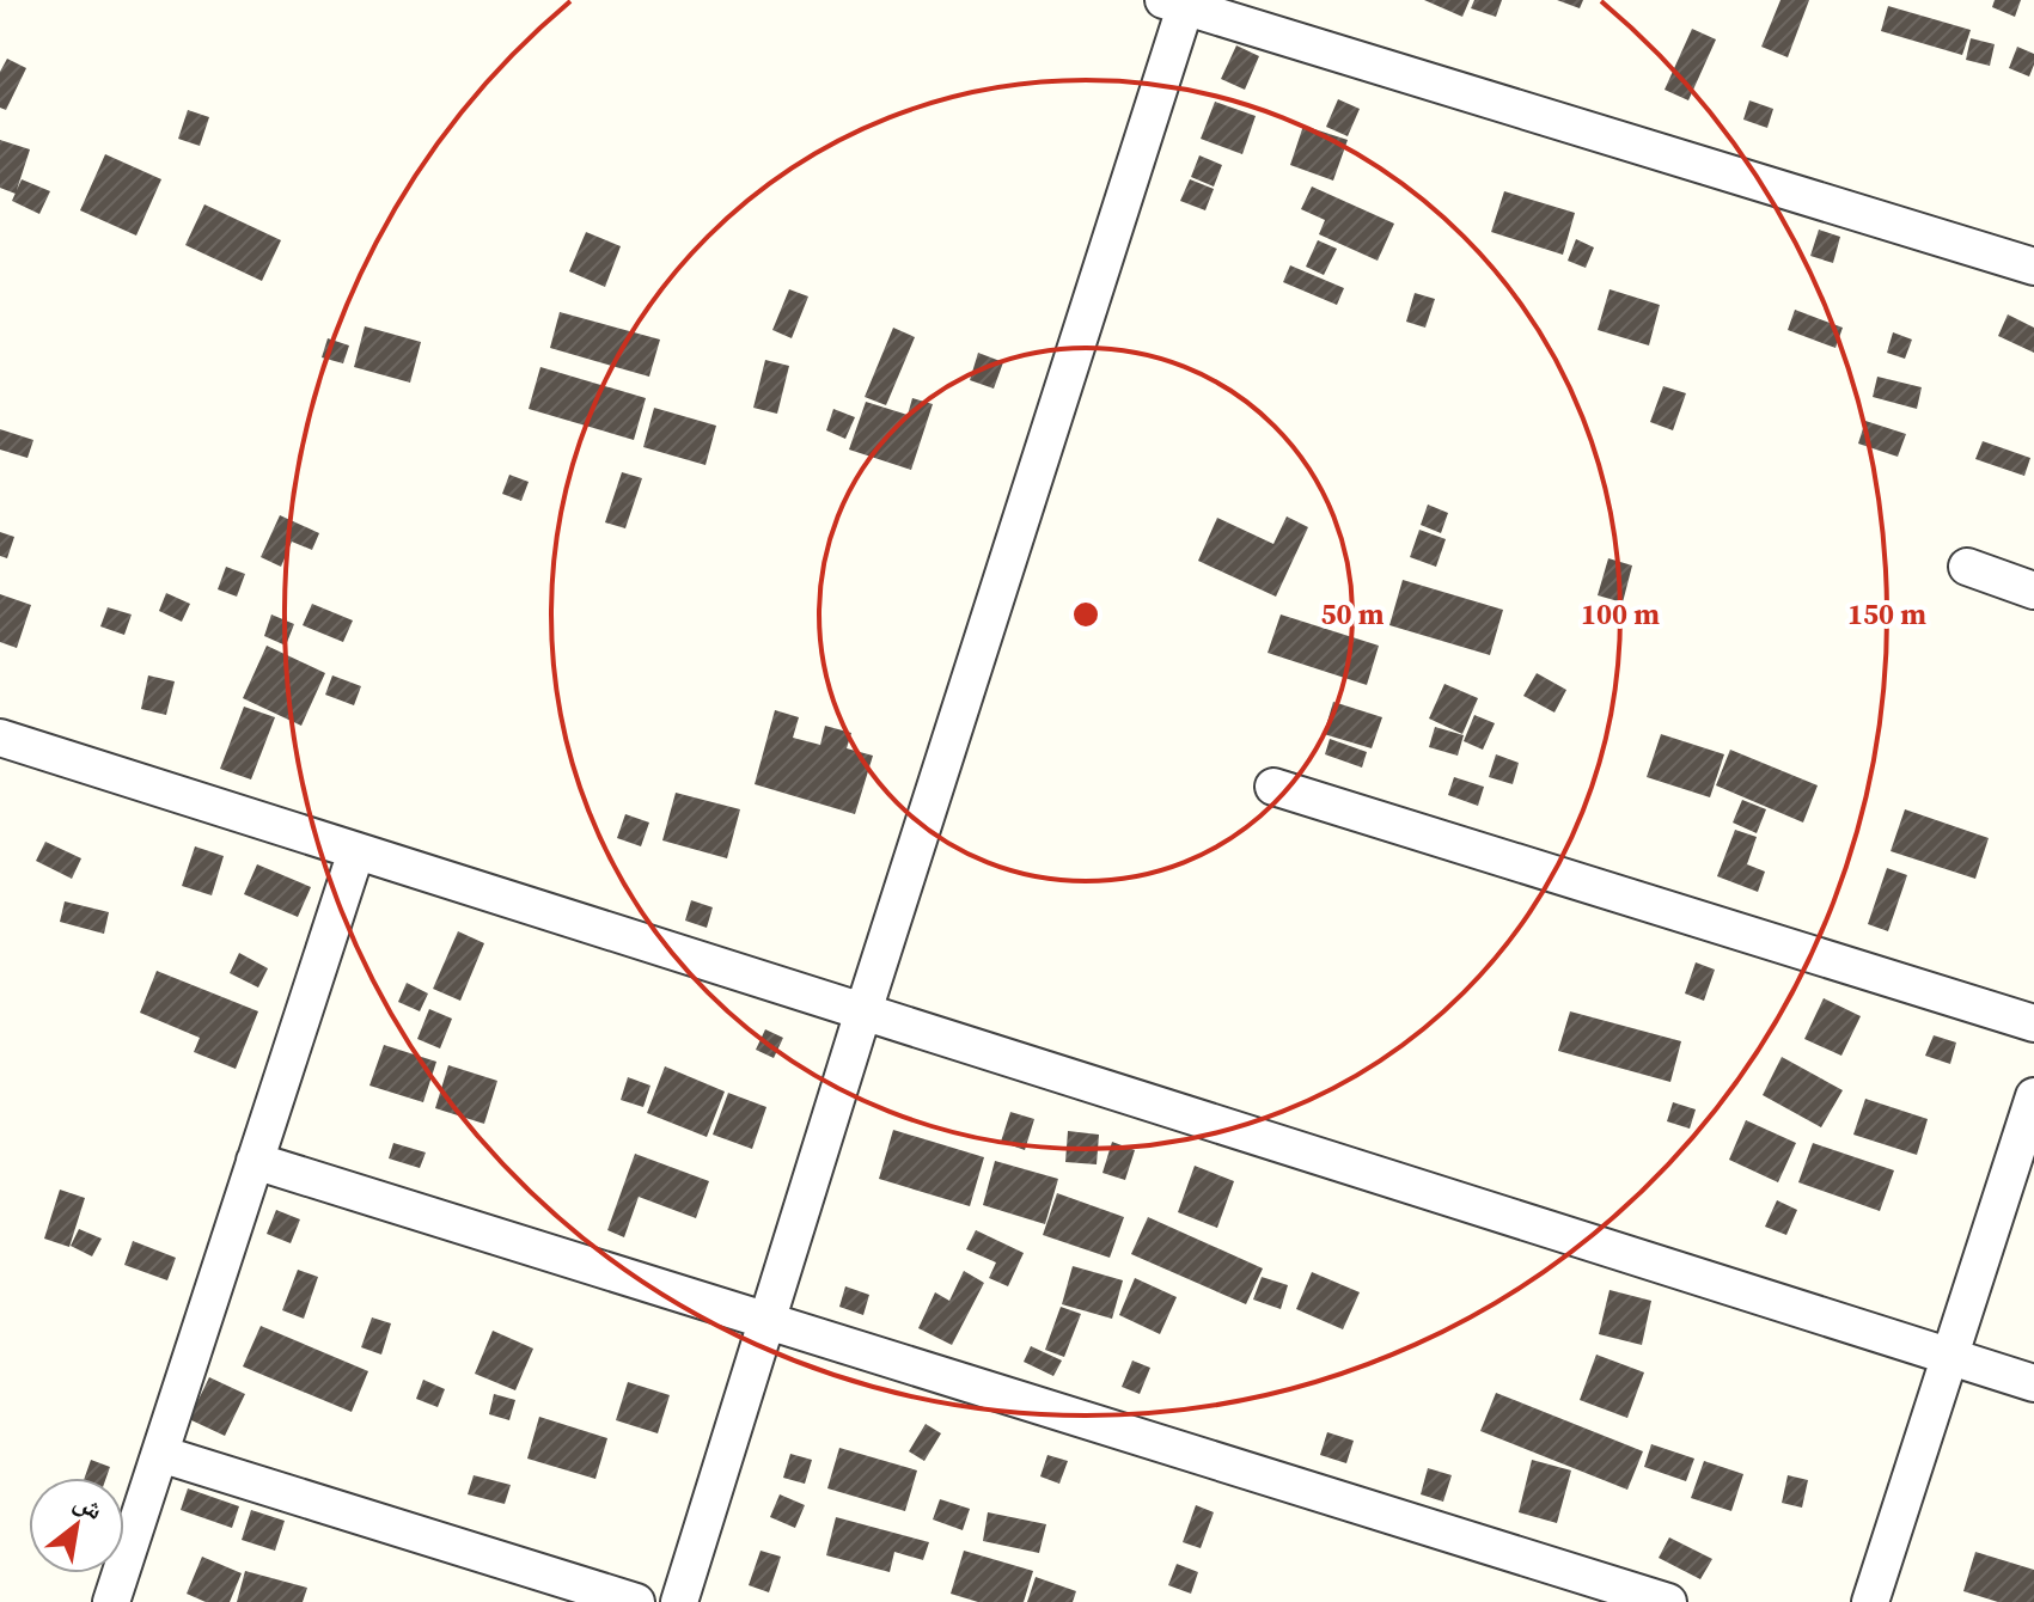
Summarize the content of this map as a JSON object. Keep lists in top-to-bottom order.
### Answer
{
  "north": "top right",
  "rings": ["50 m", "100 m", "150 m"]
}
